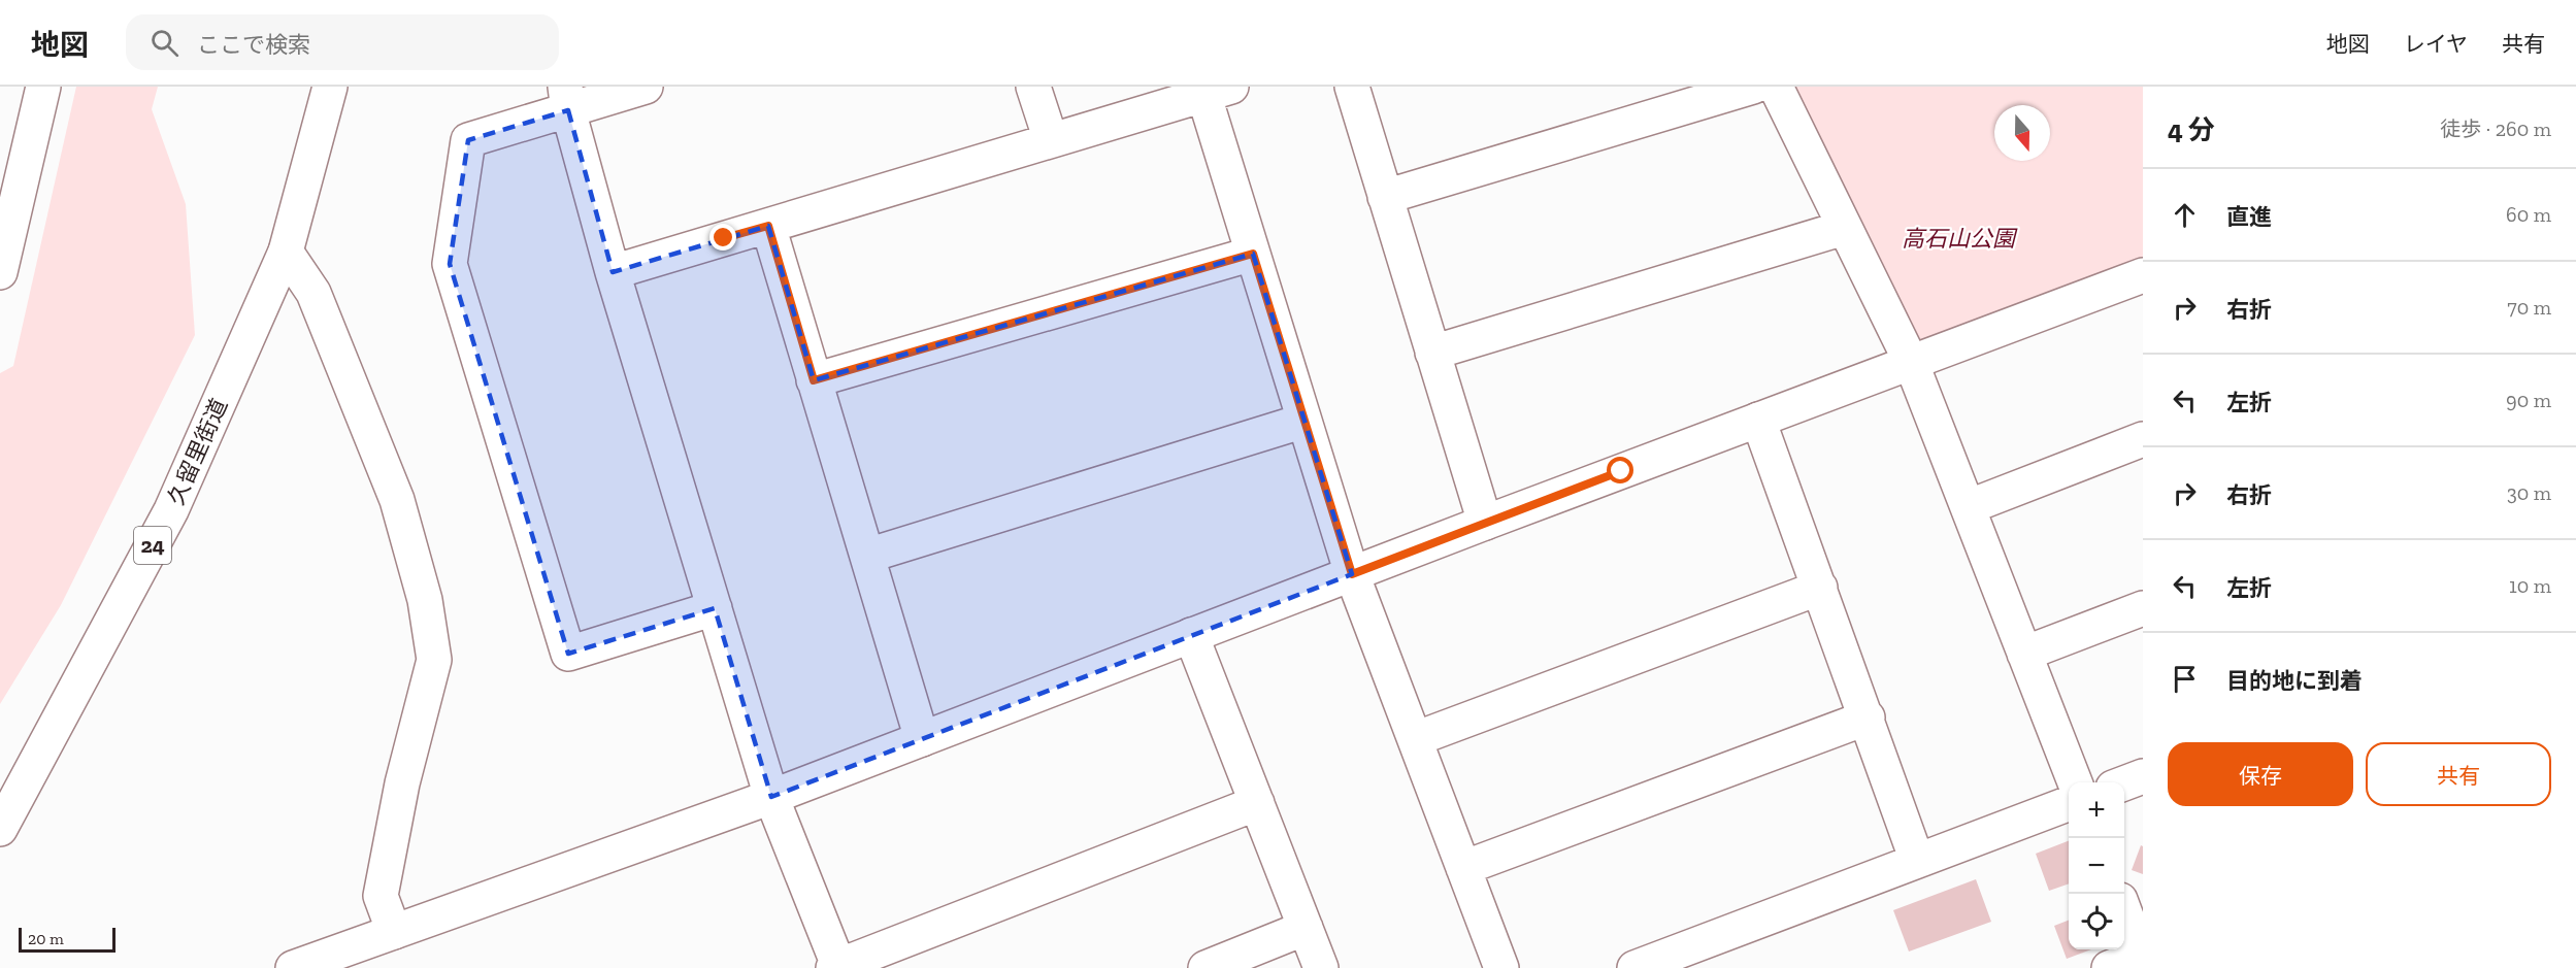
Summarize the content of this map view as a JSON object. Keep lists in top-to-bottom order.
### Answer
{
  "streets": {
    "street": ["久留里街道", "24"]
  },
  "parks": ["高石山公園"],
  "scale_bar": "20 m",
  "north": "bottom",
  "page": {
    "header": "地図",
    "search": "ここで検索",
    "nav": ["地図", "レイヤ", "共有"],
    "heading": ["4 分", "徒歩 · 260 m"],
    "list": [
      ["直進", "60 m"],
      ["右折", "70 m"],
      ["左折", "90 m"],
      ["右折", "30 m"],
      ["左折", "10 m"],
      "目的地に到着"
    ],
    "buttons": ["保存", "共有"],
    "map_buttons": ["+", "−"],
    "scale": "20 m"
  }
}
